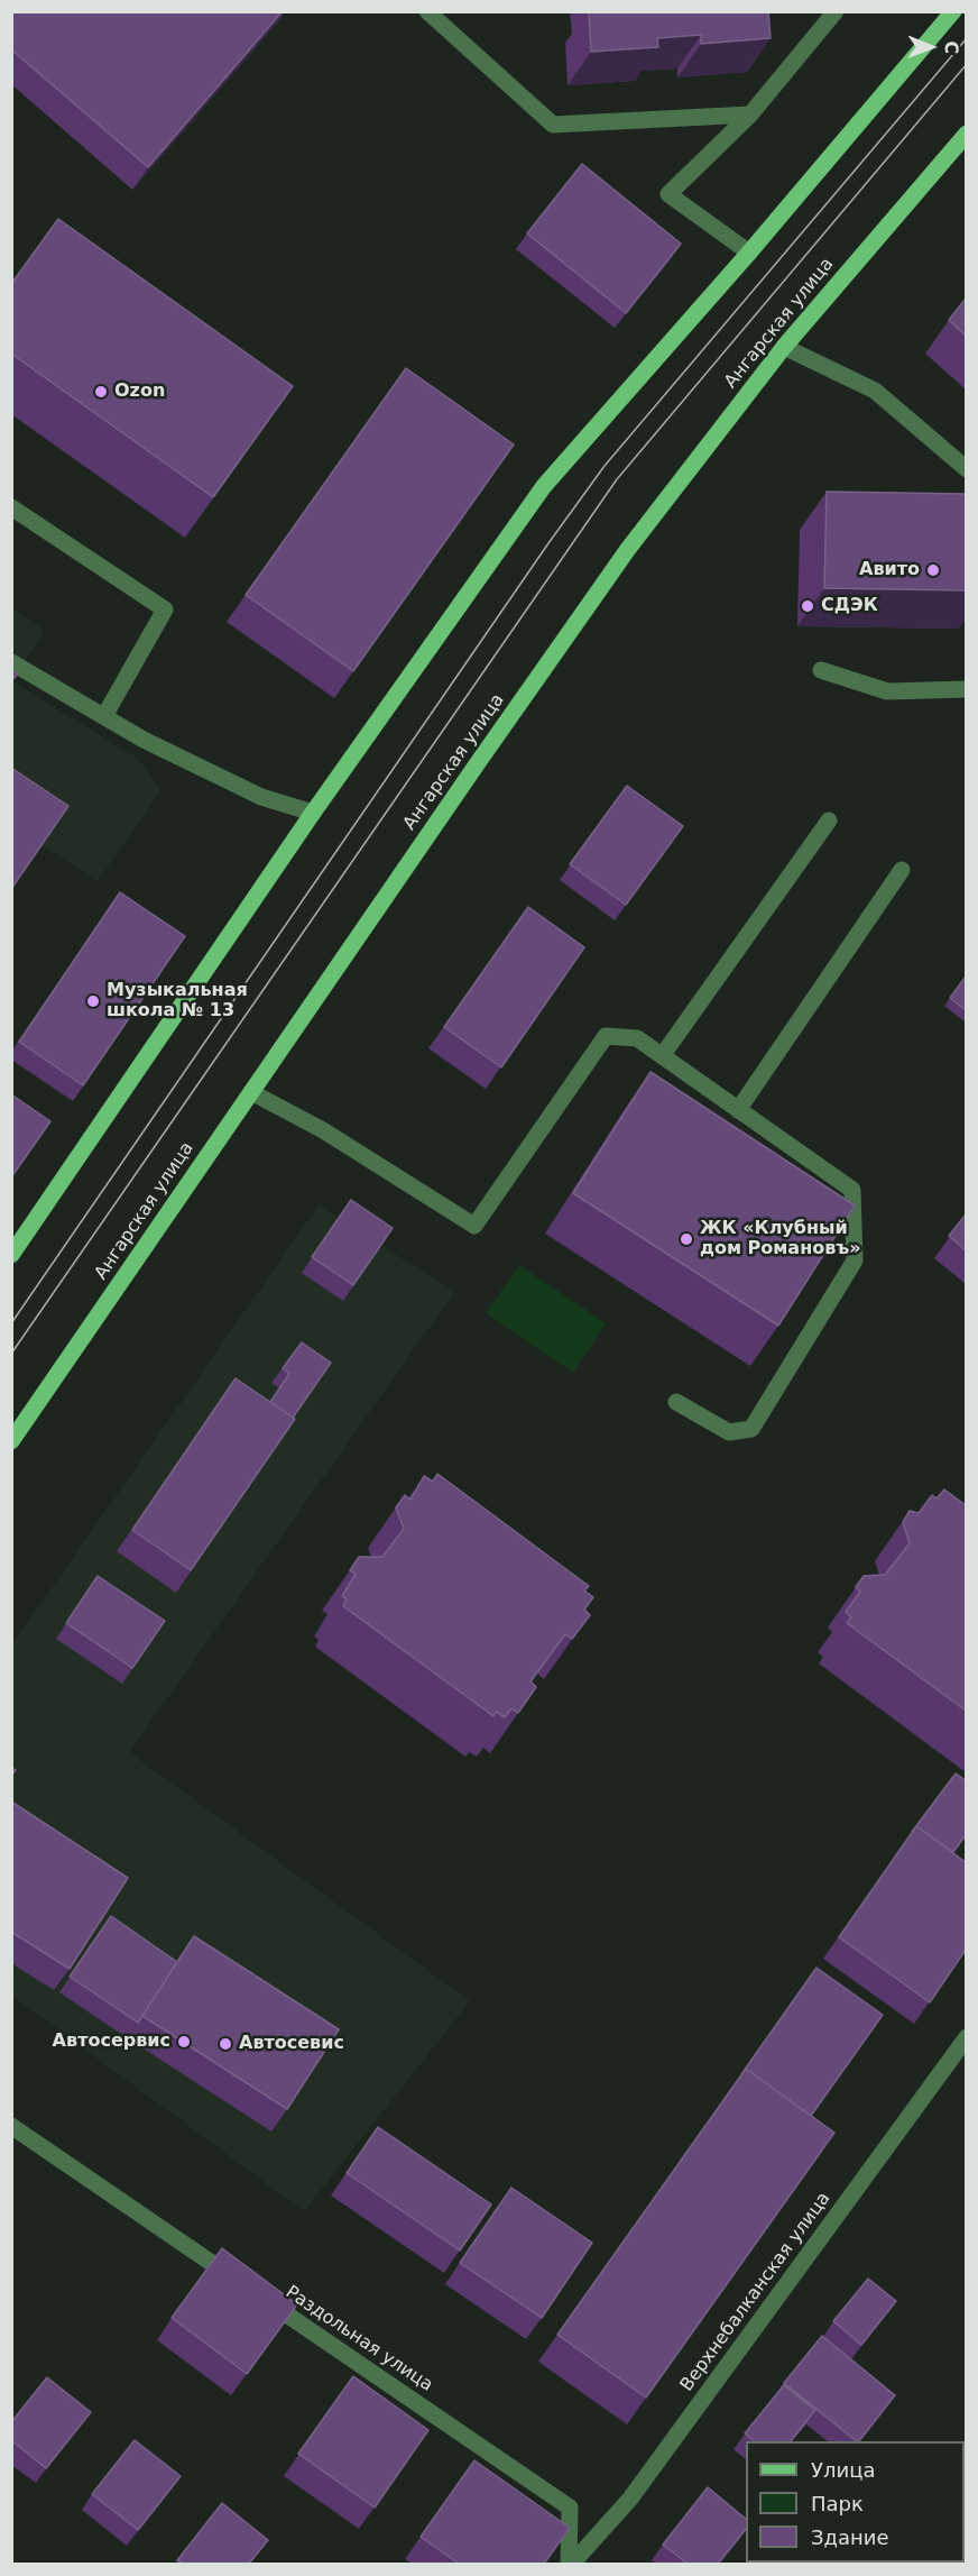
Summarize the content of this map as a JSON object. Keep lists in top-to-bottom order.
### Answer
{
  "streets": {
    "main road": ["Ангарская улица"],
    "street": ["Верхнебалканская улица", "Раздольная улица"]
  },
  "crossings": [
    ["Верхнебалканская улица", "Раздольная улица"]
  ],
  "places": [
    "Ozon",
    "Авито",
    "СДЭК",
    "Музыкальная школа № 13",
    "ЖК «Клубный дом Романовъ»",
    "Автосервис",
    "Автосевис"
  ],
  "legend": ["Улица", "Парк", "Здание"],
  "north": "right"
}
